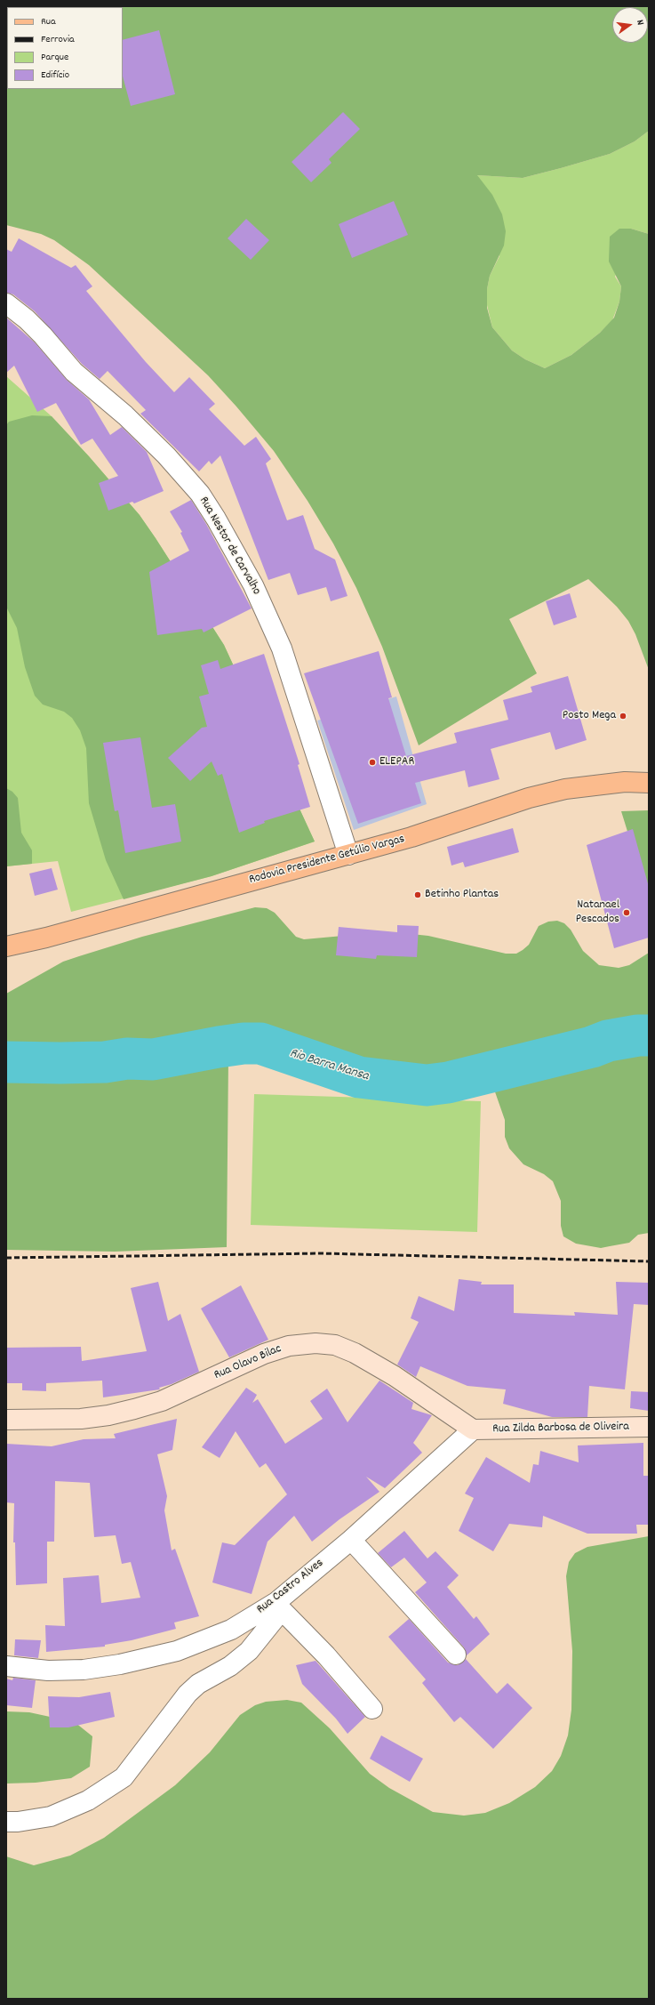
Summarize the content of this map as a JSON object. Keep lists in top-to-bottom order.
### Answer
{
  "streets": {
    "main road": ["Rodovia Presidente Getúlio Vargas"],
    "street": [
      "Rua Nestor de Carvalho",
      "Rua Olavo Bilac",
      "Rua Zilda Barbosa de Oliveira",
      "Rua Castro Alves"
    ]
  },
  "crossings": [
    ["Rua Nestor de Carvalho", "Rodovia Presidente Getúlio Vargas"],
    ["Rua Olavo Bilac", "Rua Zilda Barbosa de Oliveira"],
    ["Rua Olavo Bilac", "Rua Castro Alves"],
    ["Rua Zilda Barbosa de Oliveira", "Rua Castro Alves"]
  ],
  "water": ["Rio Barra Mansa"],
  "places": [
    "Posto Mega",
    "ELEPAR",
    "Betinho Plantas",
    "Natanael Pescados"
  ],
  "legend": [
    "Rua",
    "Ferrovia",
    "Parque",
    "Edifício"
  ],
  "north": "right"
}
